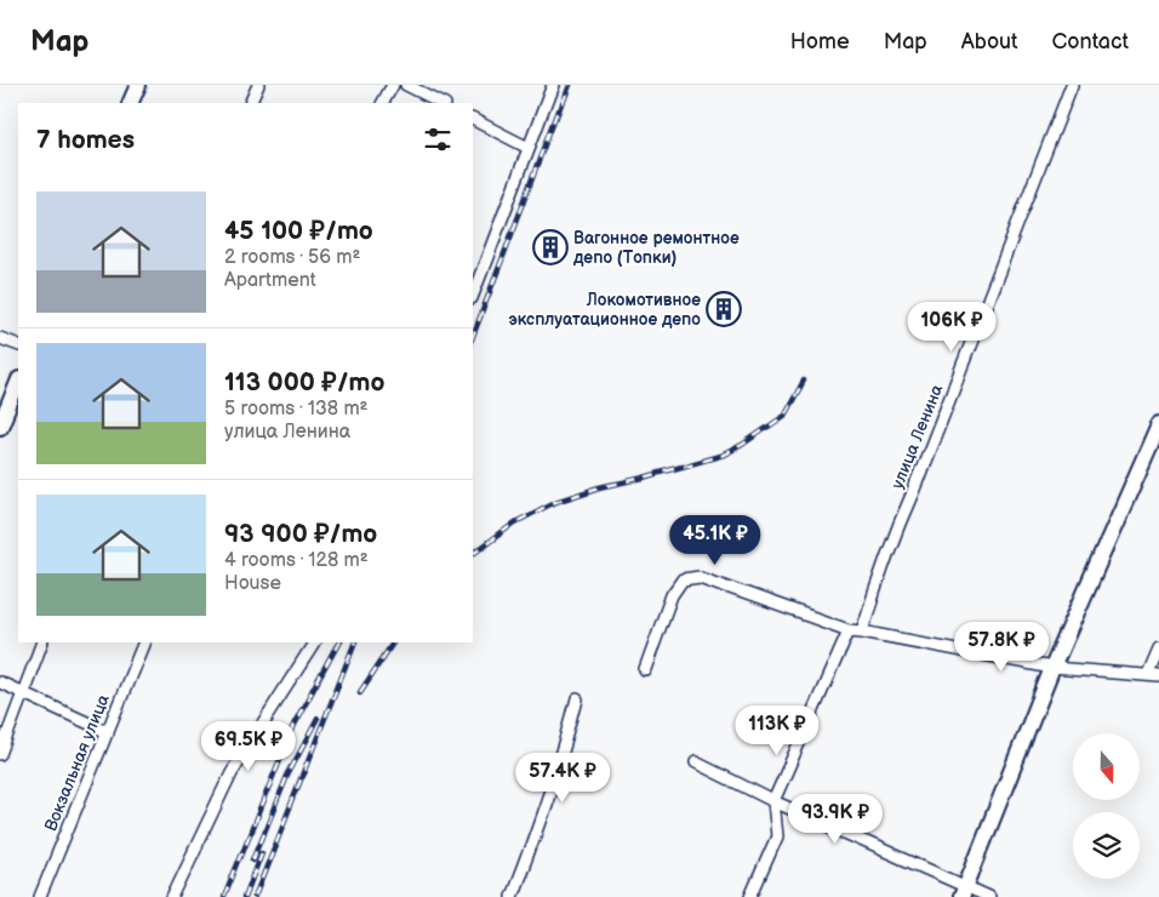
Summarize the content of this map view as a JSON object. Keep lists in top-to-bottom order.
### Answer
{
  "streets": {
    "street": ["улица Ленина", "Вокзальная улица"]
  },
  "places": {
    "building": ["Вагонное ремонтное депо (Топки)", "Локомотивное эксплуатационное депо"]
  },
  "north": "bottom",
  "page": {
    "header": "Map",
    "nav": [
      "Home",
      "Map",
      "About",
      "Contact"
    ],
    "heading": "7 homes",
    "list": [
      {
        "name": "45 100 ₽/mo",
        "note": "2 rooms · 56 m² · Apartment"
      },
      {
        "name": "113 000 ₽/mo",
        "note": "5 rooms · 138 m² · улица Ленина"
      },
      {
        "name": "93 900 ₽/mo",
        "note": "4 rooms · 128 m² · House"
      }
    ],
    "price": [
      "106K ₽",
      "45.1K ₽",
      "57.8K ₽",
      "113K ₽",
      "69.5K ₽",
      "57.4K ₽",
      "93.9K ₽"
    ]
  }
}
